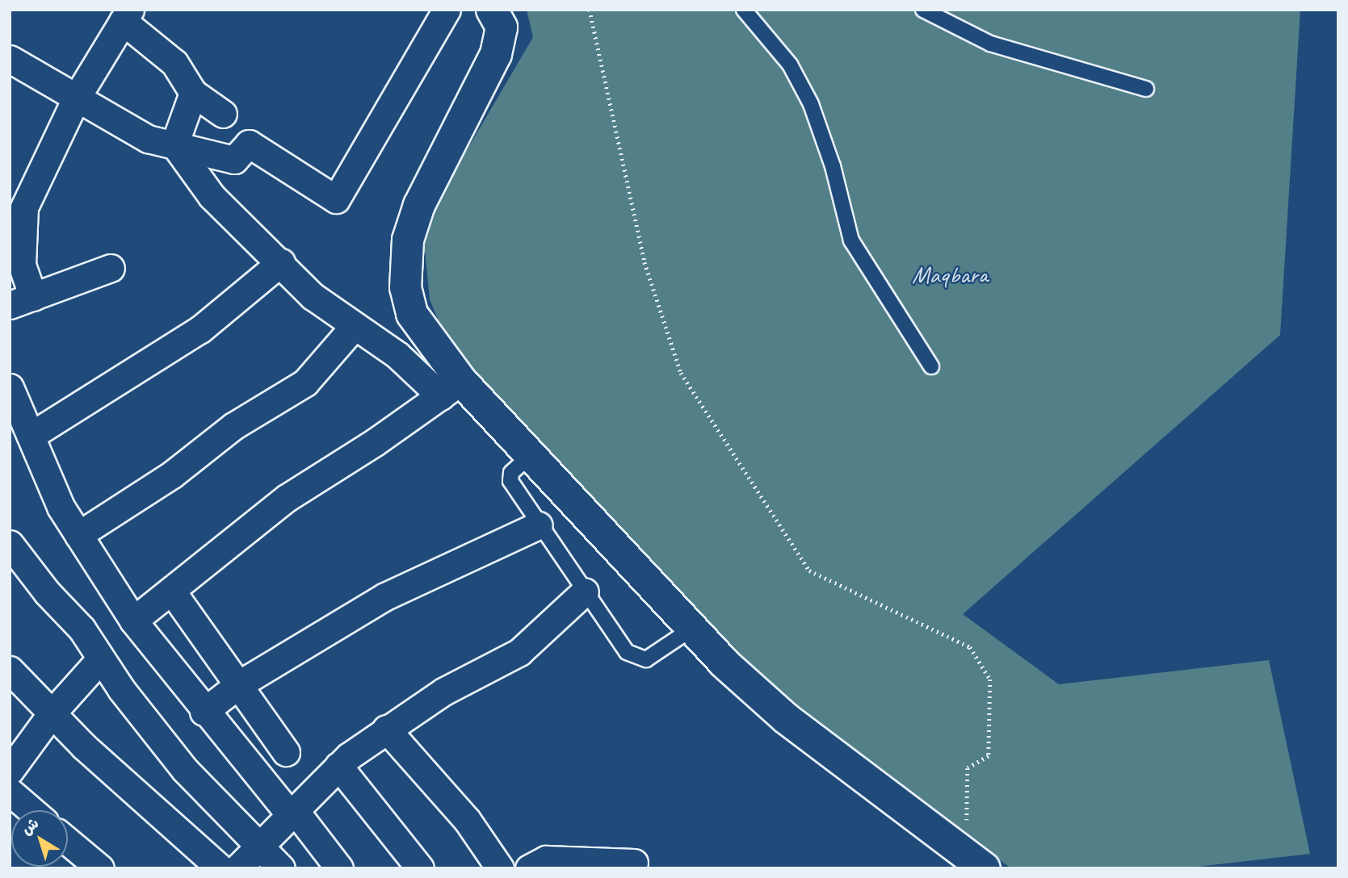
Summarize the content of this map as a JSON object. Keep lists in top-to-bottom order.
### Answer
{
  "parks": ["Maqbara"],
  "north": "top left"
}
